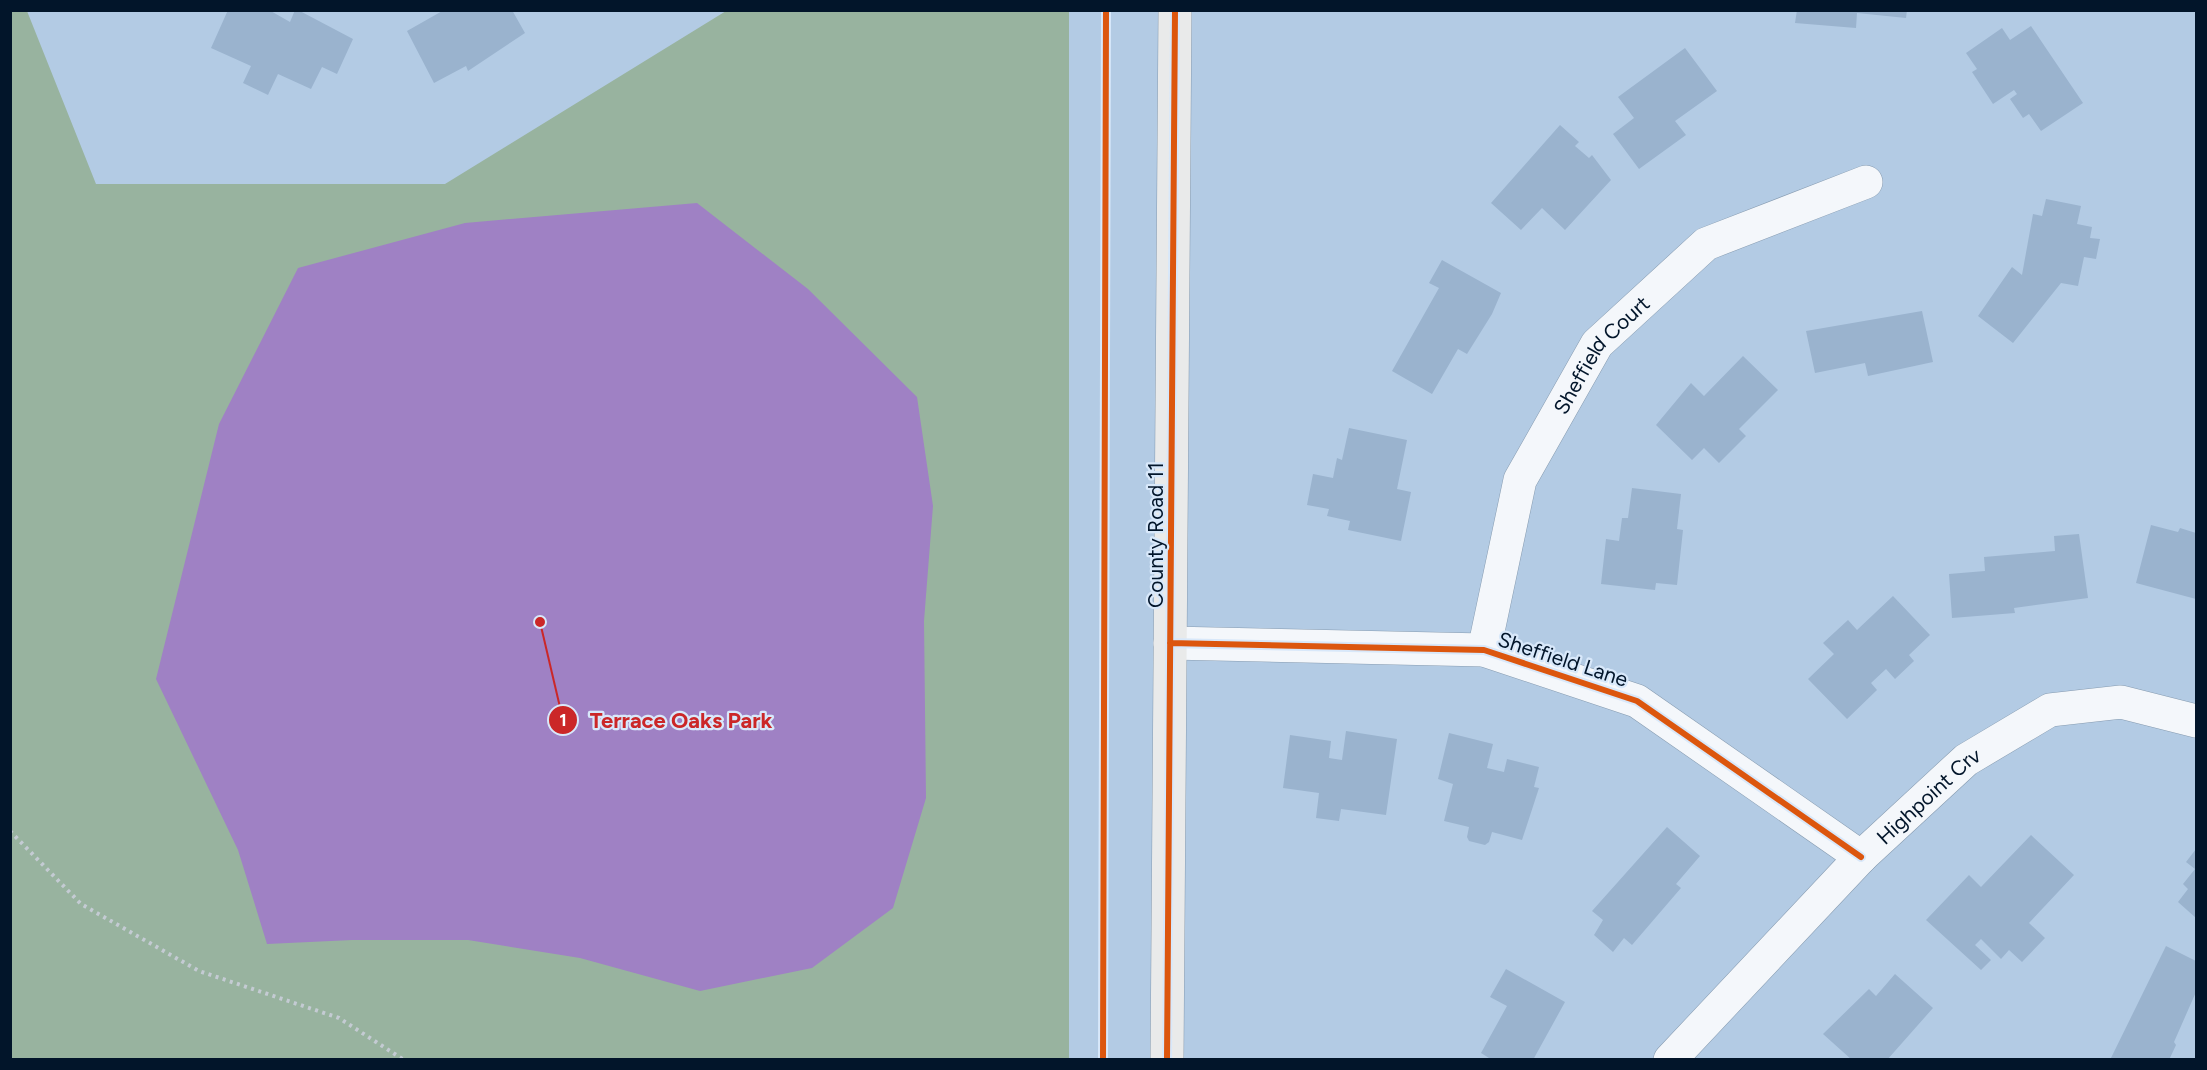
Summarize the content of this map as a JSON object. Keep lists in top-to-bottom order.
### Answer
{
  "streets": {
    "street": [
      "Sheffield Court",
      "County Road 11",
      "Sheffield Lane",
      "Highpoint Crv"
    ]
  },
  "crossings": [
    ["Sheffield Court", "Sheffield Lane"],
    ["County Road 11", "Sheffield Lane"],
    ["Sheffield Lane", "Highpoint Crv"]
  ],
  "places": ["Terrace Oaks Park"]
}
